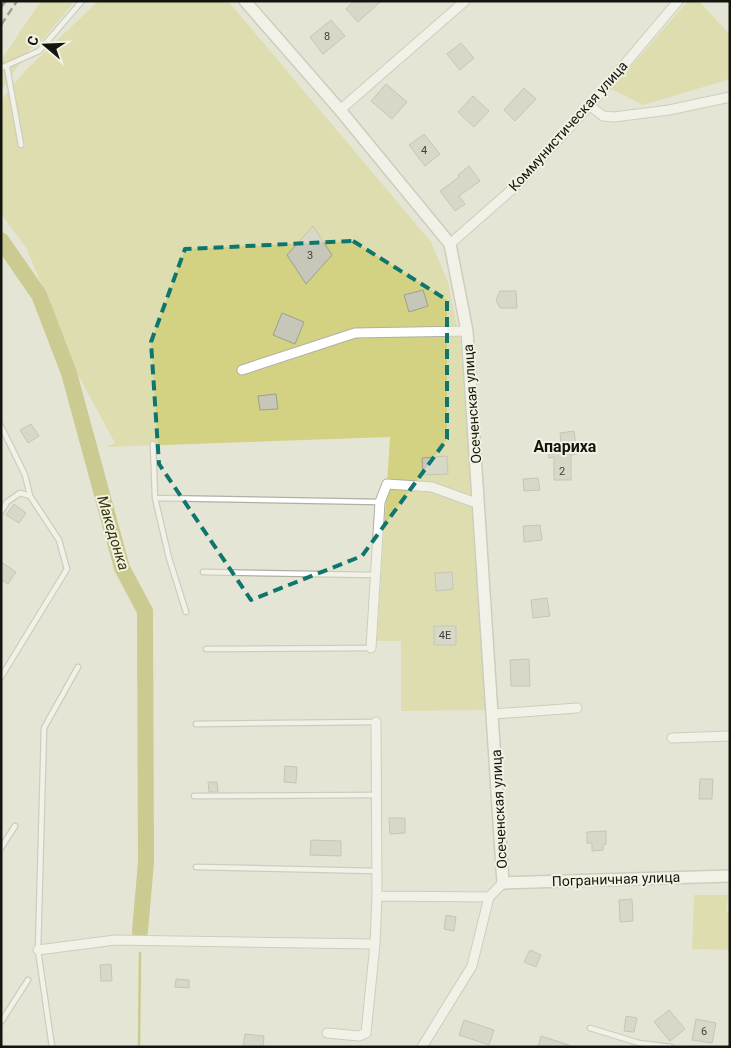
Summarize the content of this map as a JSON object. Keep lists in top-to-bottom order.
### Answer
{
  "streets": {
    "street": ["Коммунистическая улица", "Осеченская улица", "Пограничная улица"]
  },
  "crossings": [
    ["Коммунистическая улица", "Осеченская улица"],
    ["Осеченская улица", "Пограничная улица"]
  ],
  "districts": ["Апариха"],
  "water": ["Македонка"],
  "house_numbers": [
    "8",
    "4",
    "3",
    "2",
    "4Е",
    "6"
  ],
  "north": "left"
}
